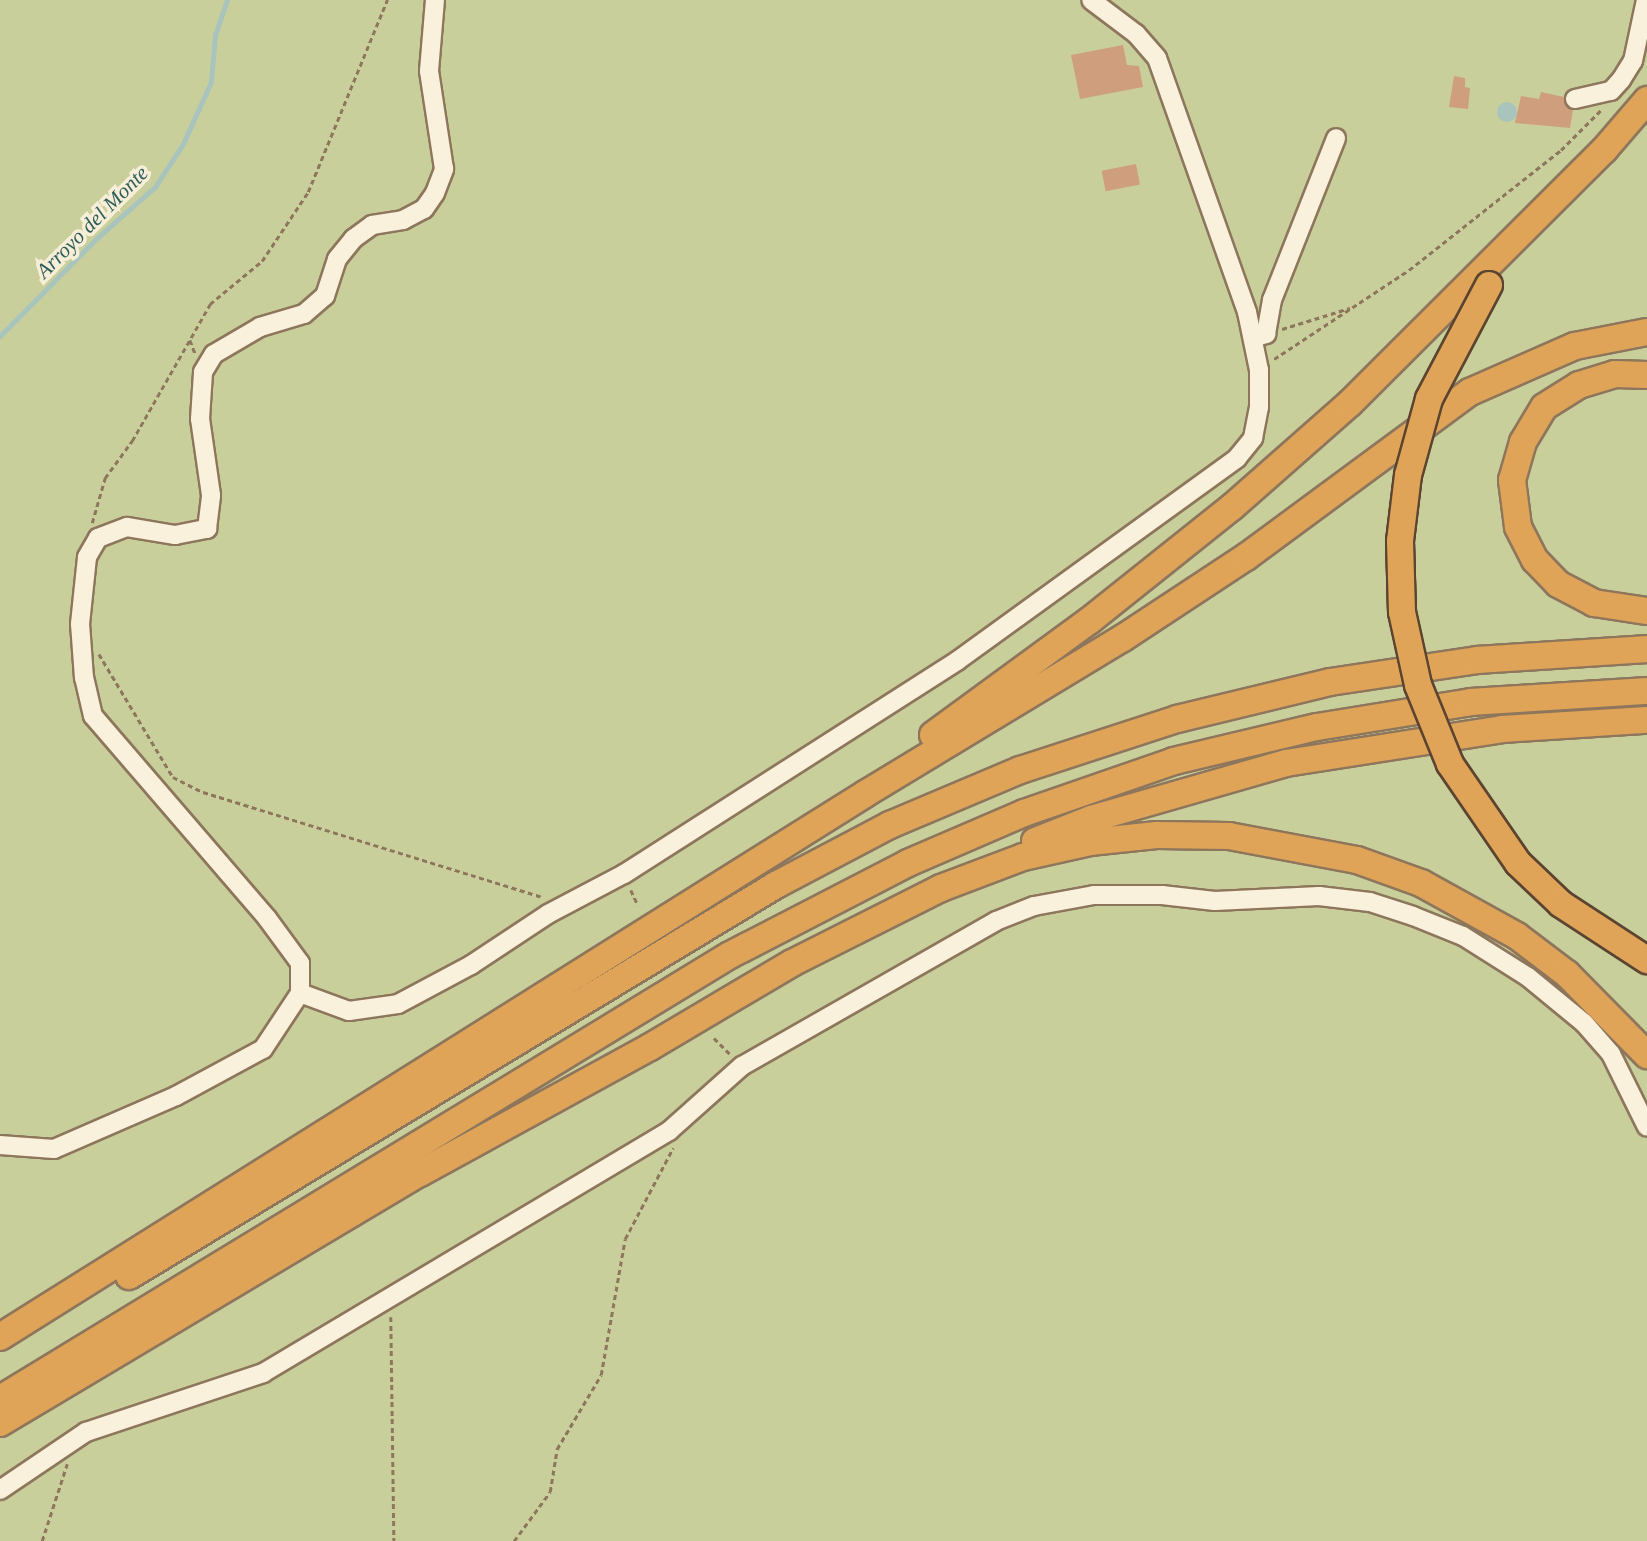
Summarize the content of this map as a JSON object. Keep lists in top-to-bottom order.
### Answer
{
  "water": ["Arroyo del Monte"]
}
